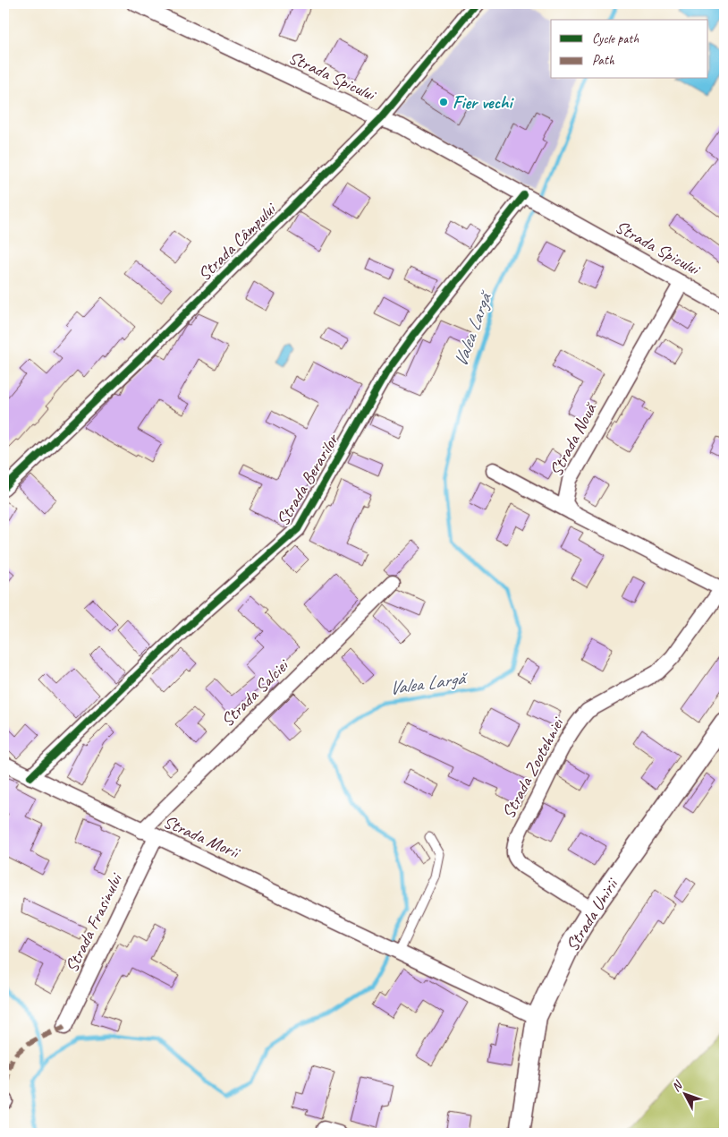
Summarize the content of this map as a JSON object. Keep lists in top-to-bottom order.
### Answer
{
  "streets": {
    "main road": ["Strada Unirii"],
    "street": [
      "Strada Spicului",
      "Strada Câmpului",
      "Strada Nouă",
      "Strada Berarilor",
      "Strada Salciei",
      "Strada Zootehniei",
      "Strada Morii",
      "Strada Frasinului"
    ]
  },
  "crossings": [
    ["Strada Spicului", "Strada Câmpului"],
    ["Strada Spicului", "Strada Nouă"],
    ["Strada Spicului", "Strada Berarilor"],
    ["Strada Berarilor", "Strada Morii"],
    ["Strada Salciei", "Strada Morii"],
    ["Strada Zootehniei", "Strada Unirii"],
    ["Strada Morii", "Strada Unirii"],
    ["Strada Morii", "Strada Frasinului"]
  ],
  "water": ["Valea Largă"],
  "places": ["Fier vechi"],
  "legend": ["Cycle path", "Path"],
  "north": "top left"
}
